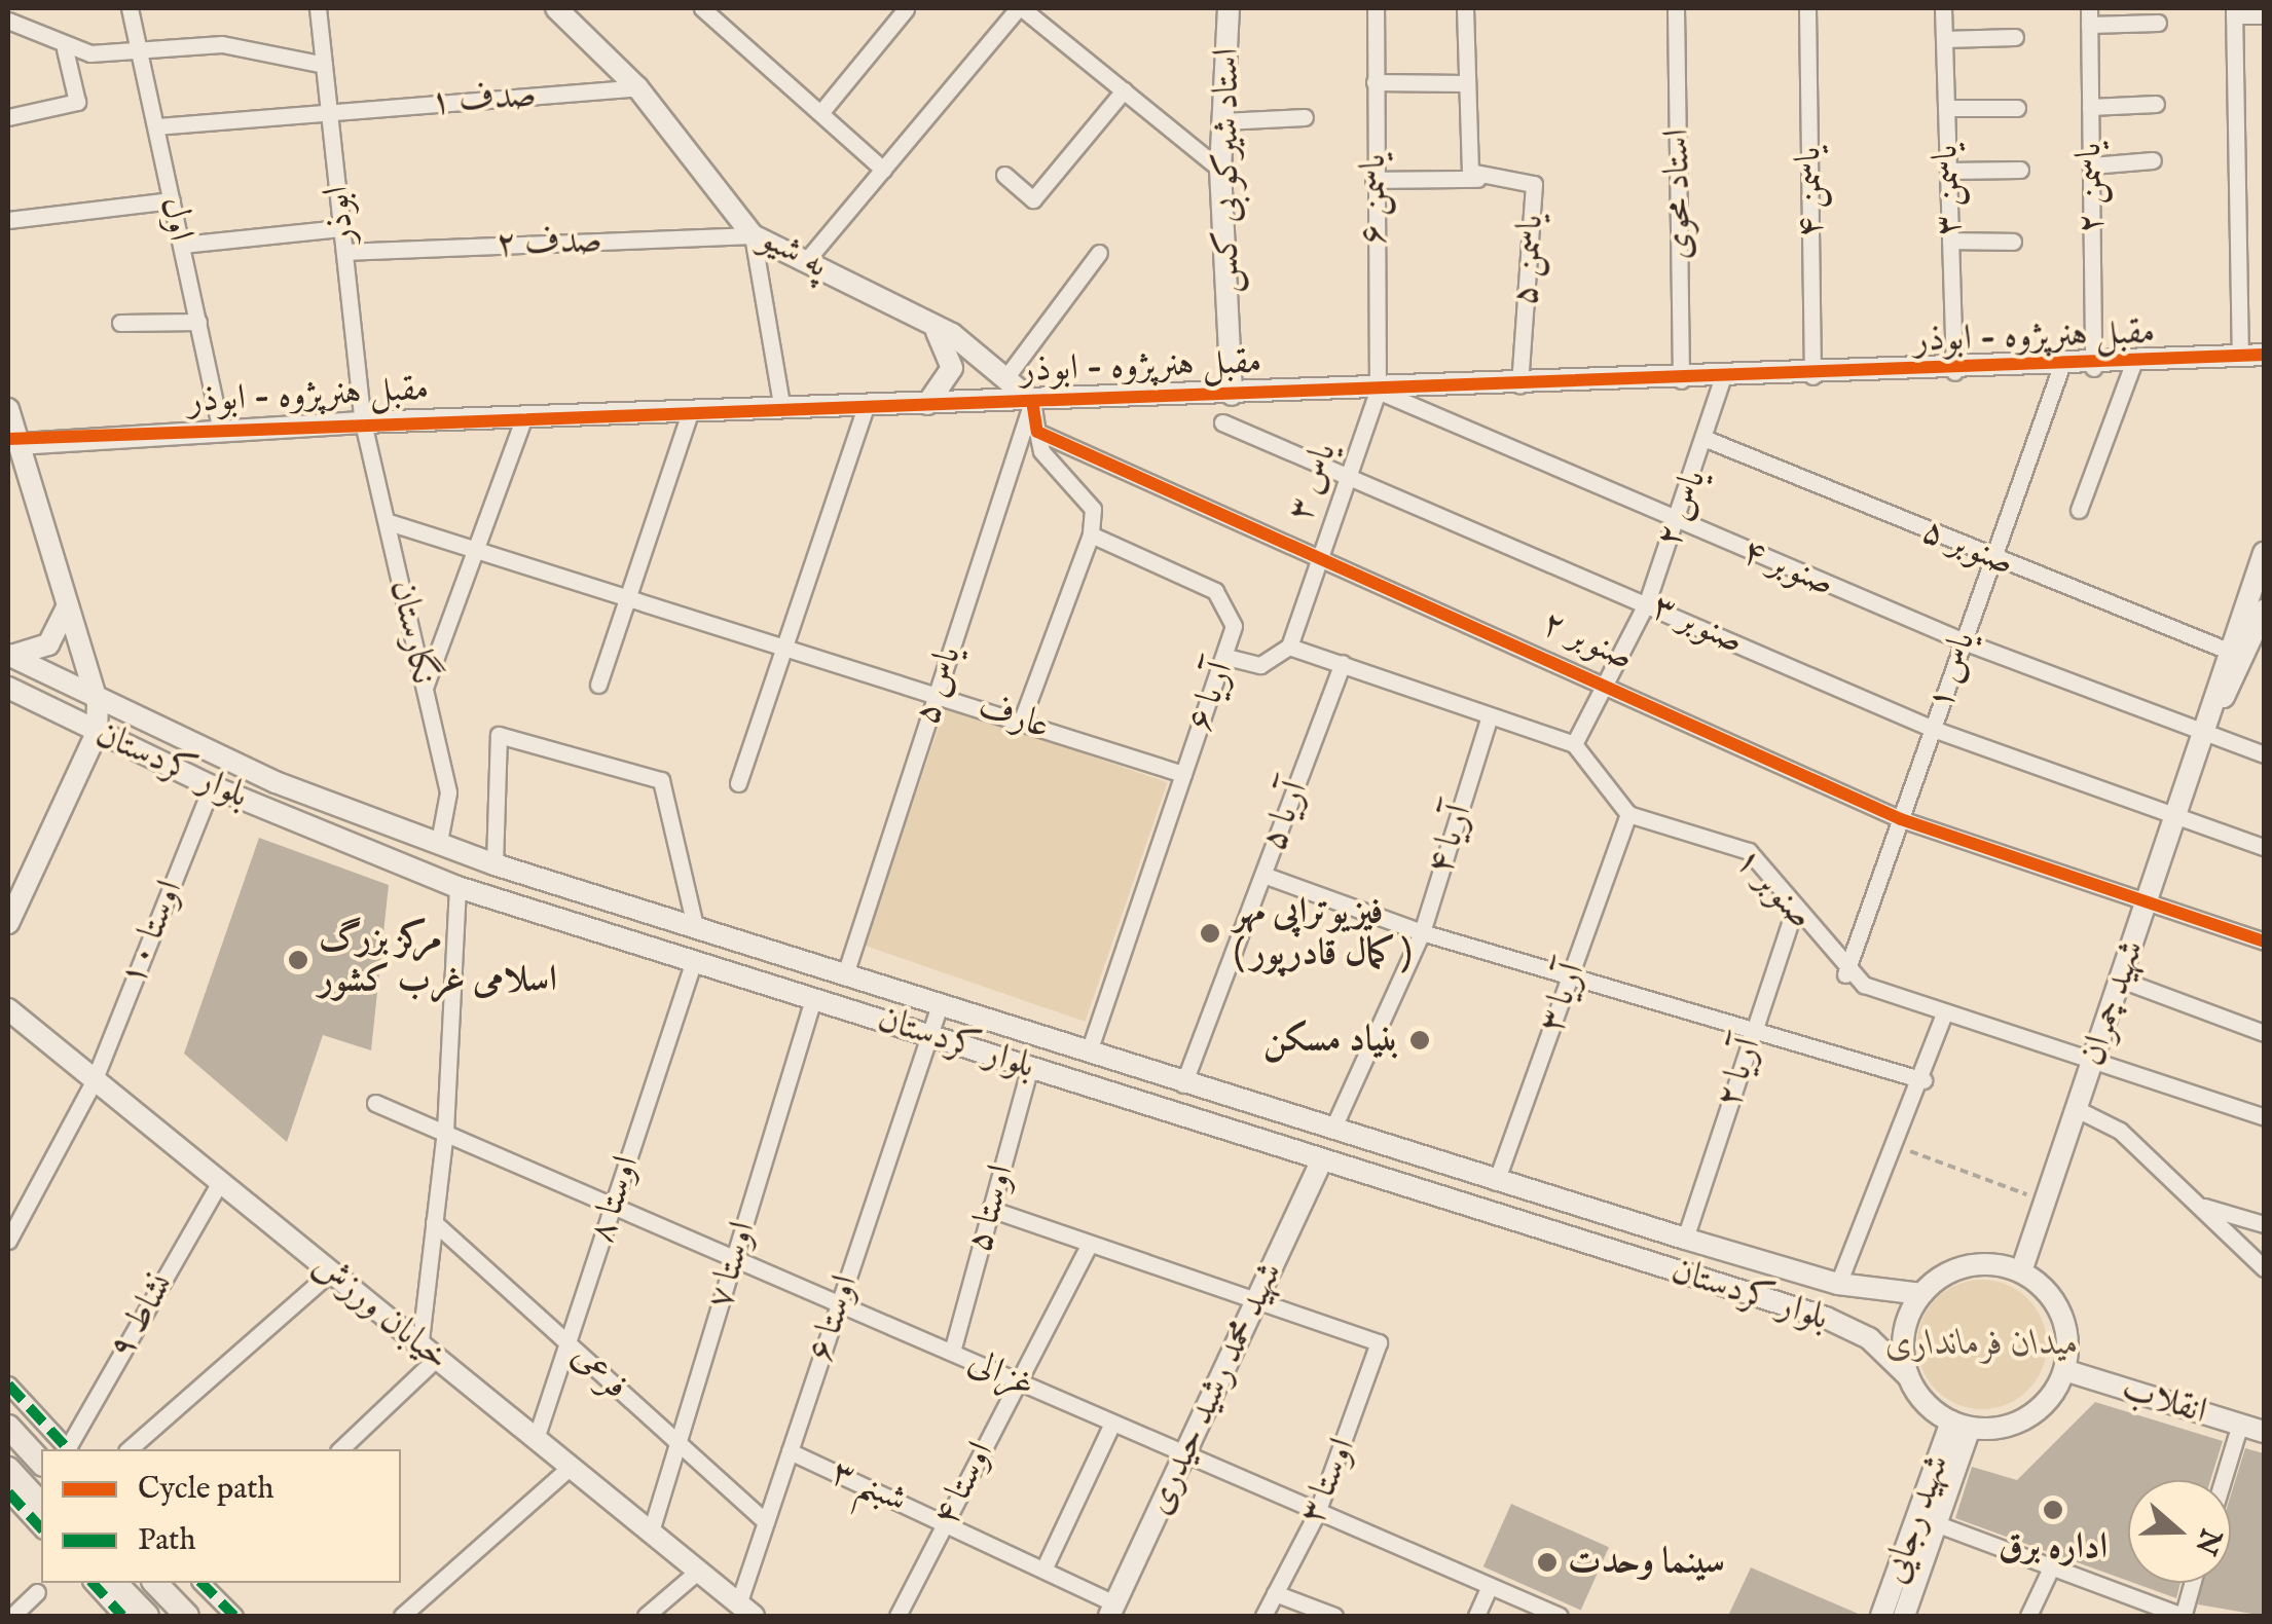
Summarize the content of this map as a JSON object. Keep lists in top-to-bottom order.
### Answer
{
  "streets": {
    "main road": [
      "استاد شیرکو بی کس",
      "په شیو",
      "مقبل هنرپژوه - ابوذر",
      "بلوار کردستان",
      "شهید چمران",
      "خیابان ورزش",
      "شهید محمد رشید حیدری",
      "انقلاب",
      "شهید رجایی"
    ],
    "street": [
      "صدف ۱",
      "یاسمن ۲",
      "یاسمن ۳",
      "یاسمن ۴",
      "استاد محوی",
      "یاسمن ۶",
      "ابوذر",
      "اول",
      "صدف ۲",
      "یاسمن ۵",
      "یاس ۳",
      "یاس ۲",
      "صنوبر ۵",
      "صنوبر ۴",
      "صنوبر ۳",
      "نگارستان",
      "صنوبر ۲",
      "یاس ۱",
      "یاس ۵",
      "آریا ۶",
      "عارف",
      "آریا ۵",
      "آریا ۴",
      "صنوبر ۱",
      "اوستا ۱۰",
      "آریا ۳",
      "آریا ۲",
      "اوستا ۸",
      "اوستا ۵",
      "اوستا ۷",
      "نشاط ۹",
      "اوستا ۶",
      "فرعی",
      "غزالی",
      "اوستا ۳",
      "اوستا ۴",
      "شبنم ۳"
    ]
  },
  "crossings": [
    ["صدف ۱", "ابوذر"],
    ["صدف ۱", "اول"],
    ["صدف ۱", "په شیو"],
    ["استاد شیرکو بی کس", "مقبل هنرپژوه - ابوذر"],
    ["یاسمن ۲", "مقبل هنرپژوه - ابوذر"],
    ["یاسمن ۳", "مقبل هنرپژوه - ابوذر"],
    ["یاسمن ۴", "مقبل هنرپژوه - ابوذر"],
    ["استاد محوی", "مقبل هنرپژوه - ابوذر"],
    ["یاسمن ۶", "مقبل هنرپژوه - ابوذر"],
    ["یاسمن ۶", "یاس ۳"],
    ["یاسمن ۶", "صنوبر ۴"],
    ["ابوذر", "صدف ۲"],
    ["ابوذر", "مقبل هنرپژوه - ابوذر"],
    ["ابوذر", "نگارستان"],
    ["اول", "مقبل هنرپژوه - ابوذر"],
    ["صدف ۲", "په شیو"],
    ["په شیو", "مقبل هنرپژوه - ابوذر"],
    ["په شیو", "یاس ۵"],
    ["یاسمن ۵", "مقبل هنرپژوه - ابوذر"],
    ["مقبل هنرپژوه - ابوذر", "یاس ۳"],
    ["مقبل هنرپژوه - ابوذر", "یاس ۲"],
    ["مقبل هنرپژوه - ابوذر", "صنوبر ۴"],
    ["مقبل هنرپژوه - ابوذر", "نگارستان"],
    ["مقبل هنرپژوه - ابوذر", "یاس ۱"],
    ["مقبل هنرپژوه - ابوذر", "یاس ۵"],
    ["یاس ۳", "صنوبر ۴"],
    ["یاس ۳", "صنوبر ۳"],
    ["یاس ۳", "صنوبر ۲"],
    ["یاس ۲", "صنوبر ۵"],
    ["یاس ۲", "صنوبر ۴"],
    ["یاس ۲", "صنوبر ۳"],
    ["یاس ۲", "صنوبر ۲"],
    ["صنوبر ۵", "یاس ۱"],
    ["صنوبر ۵", "شهید چمران"],
    ["صنوبر ۴", "یاس ۱"],
    ["صنوبر ۴", "شهید چمران"],
    ["صنوبر ۳", "یاس ۱"],
    ["صنوبر ۳", "شهید چمران"],
    ["نگارستان", "عارف"],
    ["نگارستان", "بلوار کردستان"],
    ["صنوبر ۲", "یاس ۱"],
    ["صنوبر ۲", "شهید چمران"],
    ["یاس ۱", "صنوبر ۱"],
    ["یاس ۵", "عارف"],
    ["یاس ۵", "بلوار کردستان"],
    ["آریا ۶", "عارف"],
    ["آریا ۶", "بلوار کردستان"],
    ["بلوار کردستان", "آریا ۵"],
    ["بلوار کردستان", "آریا ۴"],
    ["بلوار کردستان", "اوستا ۱۰"],
    ["بلوار کردستان", "آریا ۳"],
    ["بلوار کردستان", "شهید چمران"],
    ["بلوار کردستان", "آریا ۲"],
    ["بلوار کردستان", "اوستا ۸"],
    ["بلوار کردستان", "اوستا ۵"],
    ["بلوار کردستان", "اوستا ۷"],
    ["بلوار کردستان", "اوستا ۶"],
    ["بلوار کردستان", "شهید محمد رشید حیدری"],
    ["بلوار کردستان", "انقلاب"],
    ["بلوار کردستان", "شهید رجایی"],
    ["صنوبر ۱", "آریا ۳"],
    ["صنوبر ۱", "آریا ۲"],
    ["اوستا ۱۰", "خیابان ورزش"],
    ["شهید چمران", "انقلاب"],
    ["شهید چمران", "شهید رجایی"],
    ["اوستا ۸", "خیابان ورزش"],
    ["اوستا ۸", "فرعی"],
    ["اوستا ۸", "غزالی"],
    ["اوستا ۵", "غزالی"],
    ["اوستا ۷", "خیابان ورزش"],
    ["اوستا ۷", "فرعی"],
    ["اوستا ۷", "غزالی"],
    ["خیابان ورزش", "نشاط ۹"],
    ["خیابان ورزش", "اوستا ۶"],
    ["اوستا ۶", "فرعی"],
    ["اوستا ۶", "غزالی"],
    ["اوستا ۶", "شبنم ۳"],
    ["غزالی", "شهید محمد رشید حیدری"],
    ["غزالی", "اوستا ۳"],
    ["غزالی", "اوستا ۴"],
    ["شهید محمد رشید حیدری", "اوستا ۳"],
    ["شهید محمد رشید حیدری", "شبنم ۳"],
    ["انقلاب", "شهید رجایی"],
    ["اوستا ۴", "شبنم ۳"]
  ],
  "parks": ["میدان فرمانداری"],
  "places": [
    "فیزیوتراپی مهر ( کمال قادرپور )",
    "مرکز بزرگ اسلامی غرب کشور",
    "بنیاد مسکن",
    "اداره برق",
    "سینما وحدت"
  ],
  "legend": ["Cycle path", "Path"],
  "north": "right"
}
